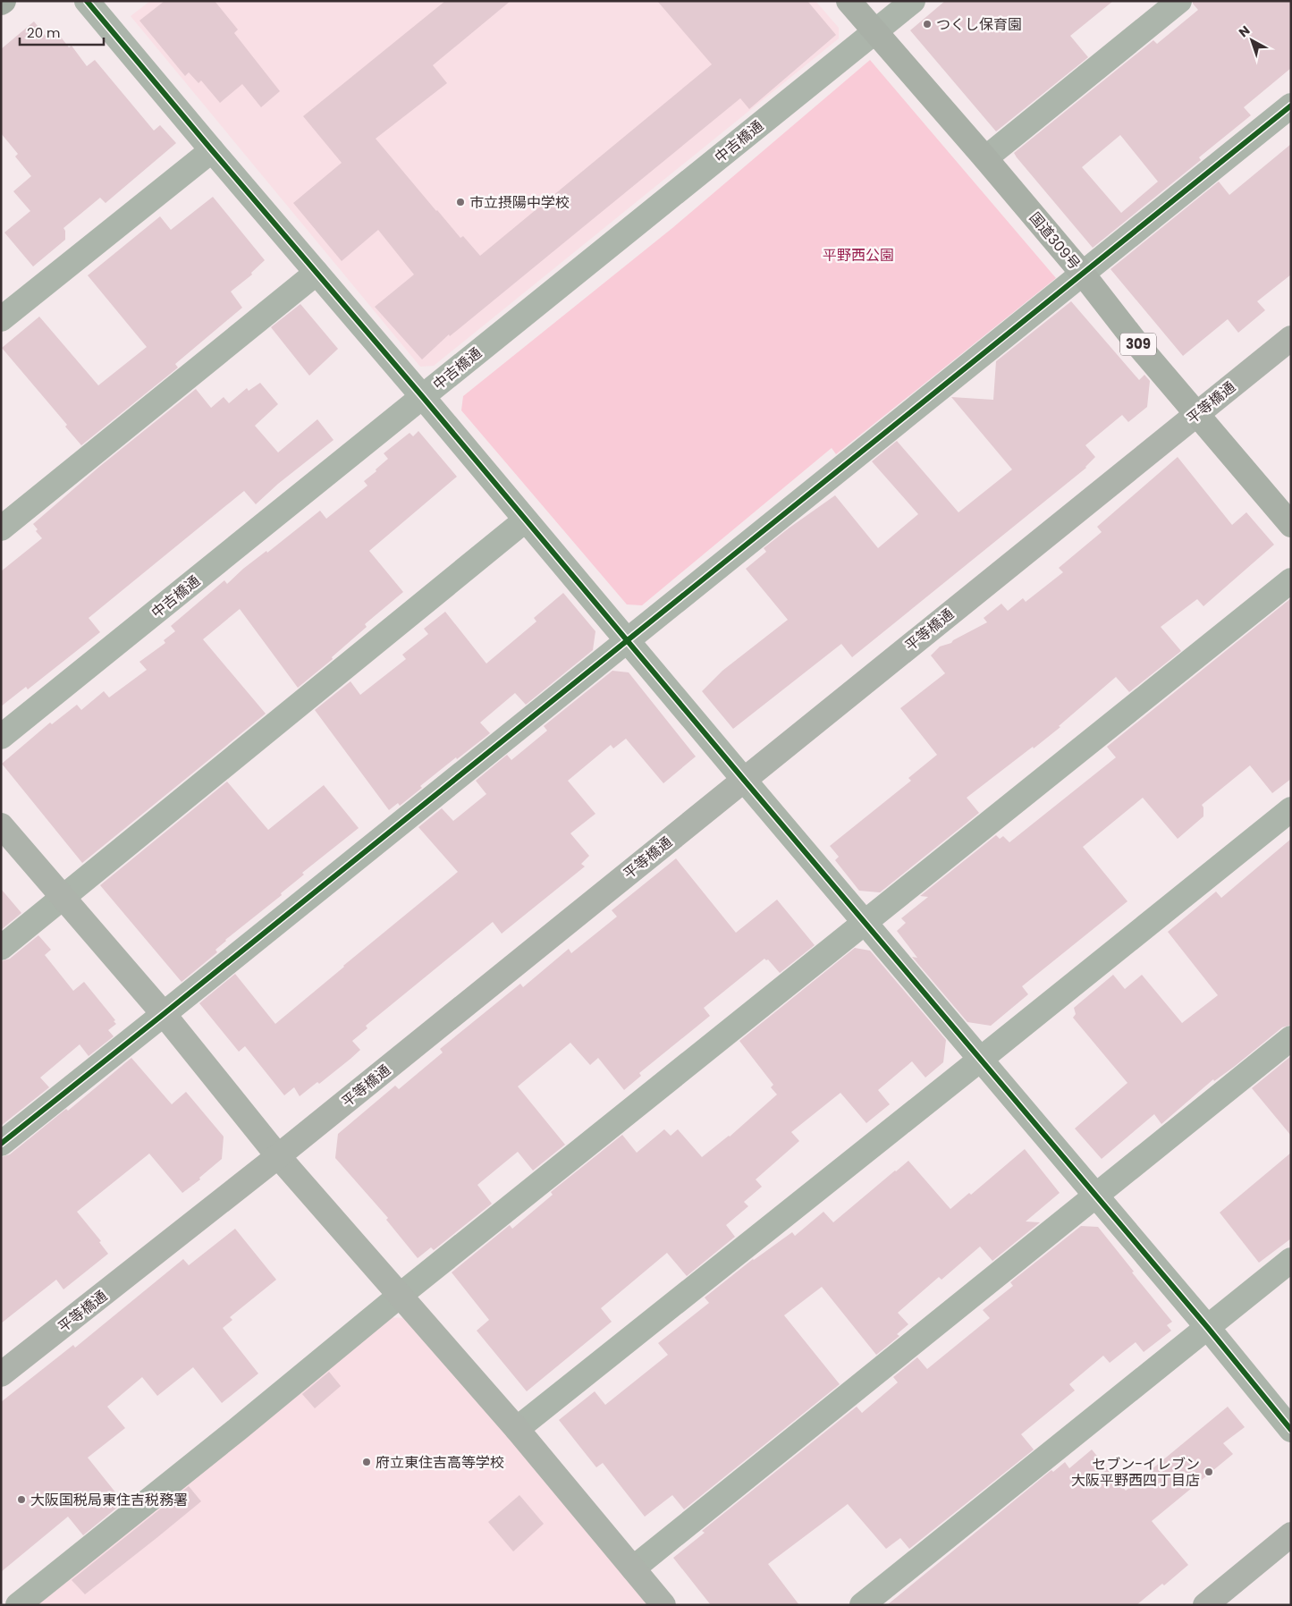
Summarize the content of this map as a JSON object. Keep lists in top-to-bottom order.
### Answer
{
  "streets": {
    "highway": ["国道309号", "309"],
    "street": ["中吉橋通", "平等橋通"]
  },
  "crossings": [
    ["中吉橋通", "国道309号"],
    ["国道309号", "平等橋通"]
  ],
  "parks": ["平野西公園"],
  "places": [
    "つくし保育園",
    "市立摂陽中学校",
    "府立東住吉高等学校",
    "セブン-イレブン 大阪平野西四丁目店",
    "大阪国税局東住吉税務署"
  ],
  "scale_bar": "20 m",
  "north": "top left"
}
